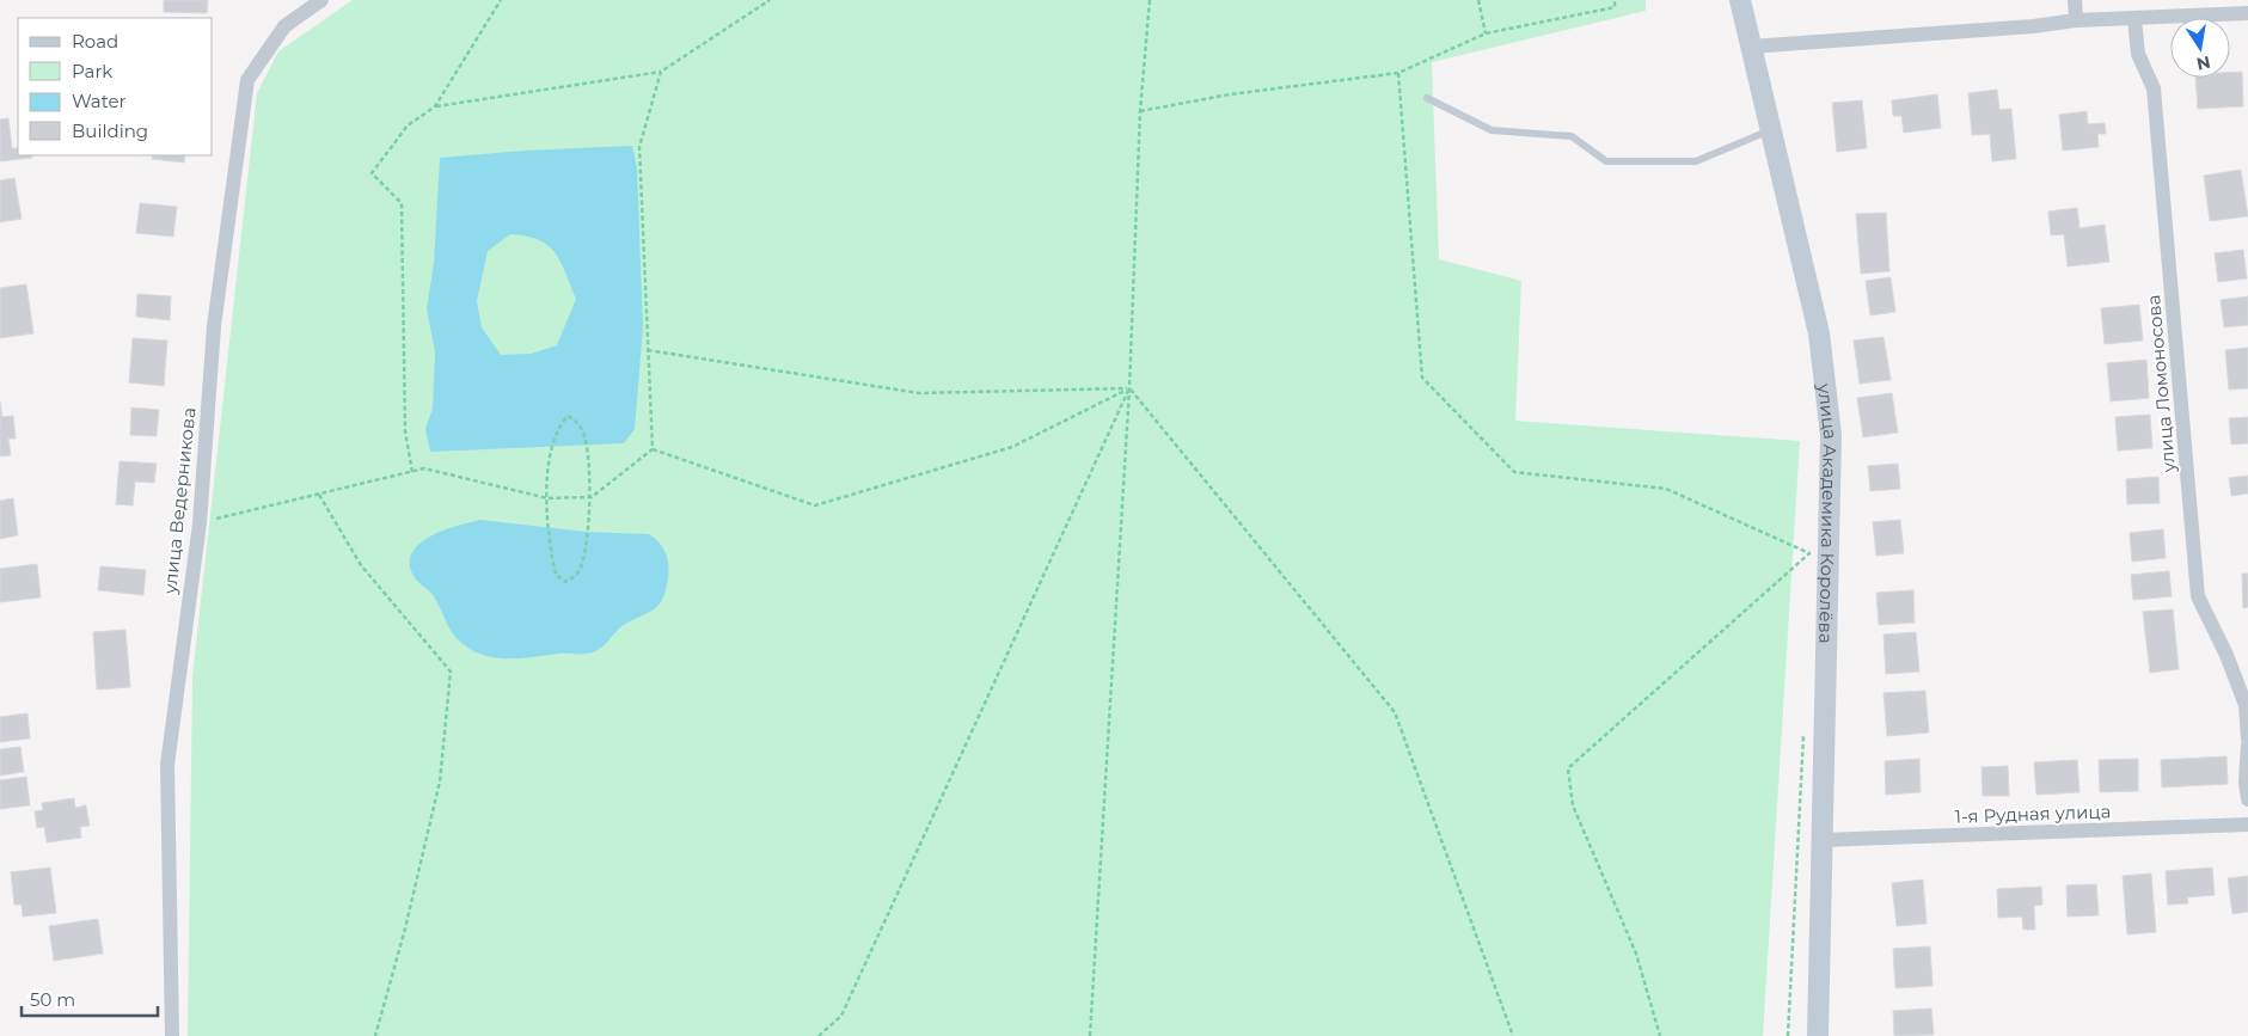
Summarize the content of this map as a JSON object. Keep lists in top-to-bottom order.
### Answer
{
  "streets": {
    "street": [
      "улица Ломоносова",
      "улица Ведерникова",
      "улица Академика Королёва",
      "1-я Рудная улица"
    ]
  },
  "crossings": [
    ["улица Академика Королёва", "1-я Рудная улица"]
  ],
  "legend": [
    "Road",
    "Park",
    "Water",
    "Building"
  ],
  "scale_bar": "50 m",
  "north": "bottom"
}
